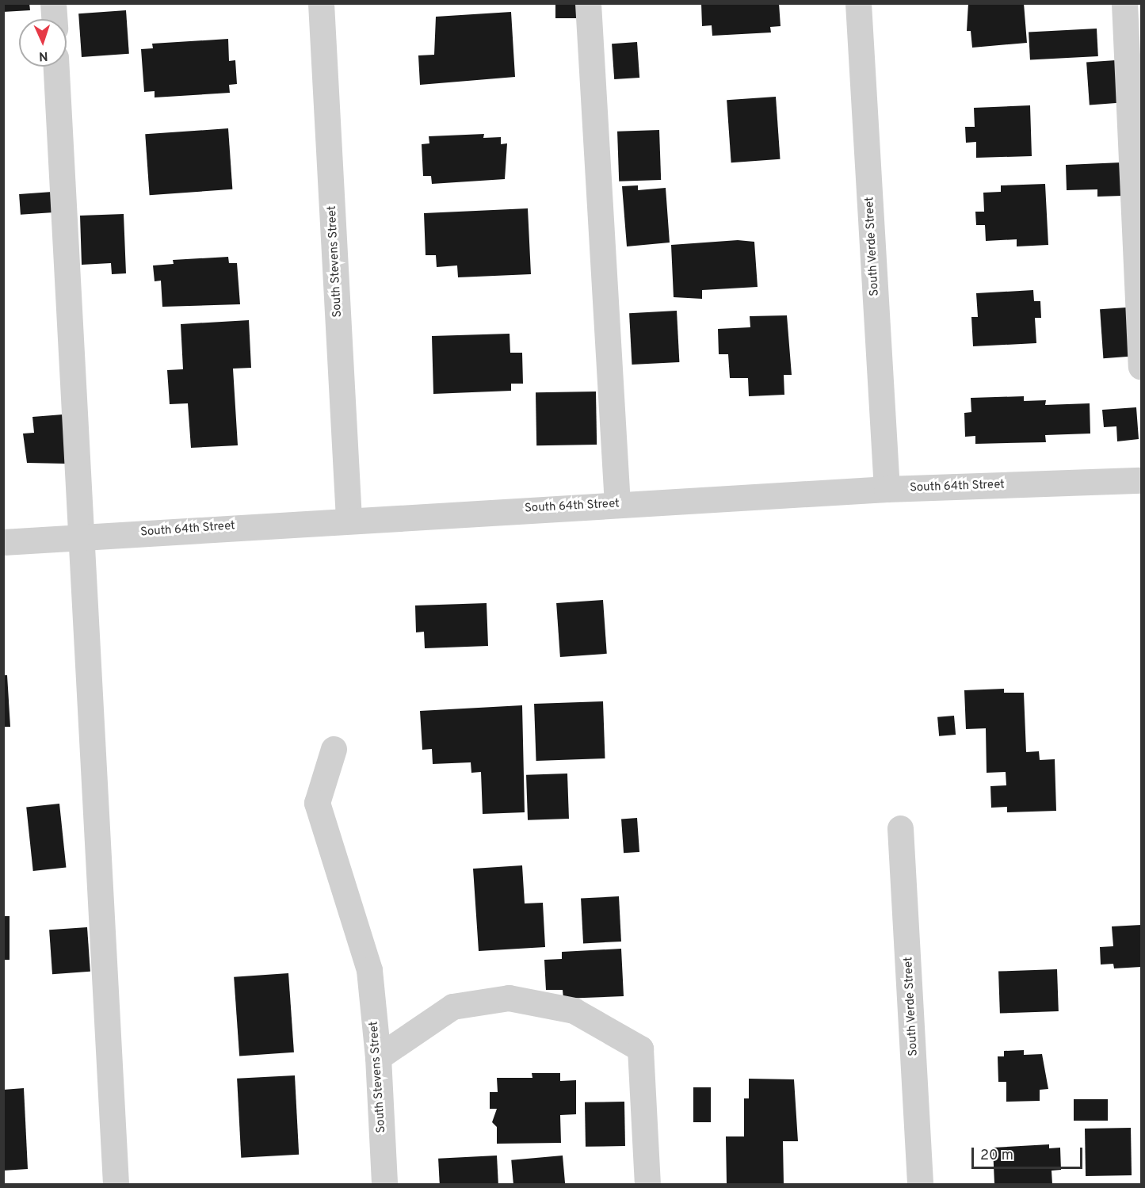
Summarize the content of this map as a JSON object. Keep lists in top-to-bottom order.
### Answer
{
  "streets": {
    "street": ["South Verde Street", "South Stevens Street", "South 64th Street"]
  },
  "crossings": [
    ["South Verde Street", "South 64th Street"],
    ["South Stevens Street", "South 64th Street"]
  ],
  "scale_bar": "20 m",
  "north": "bottom"
}
